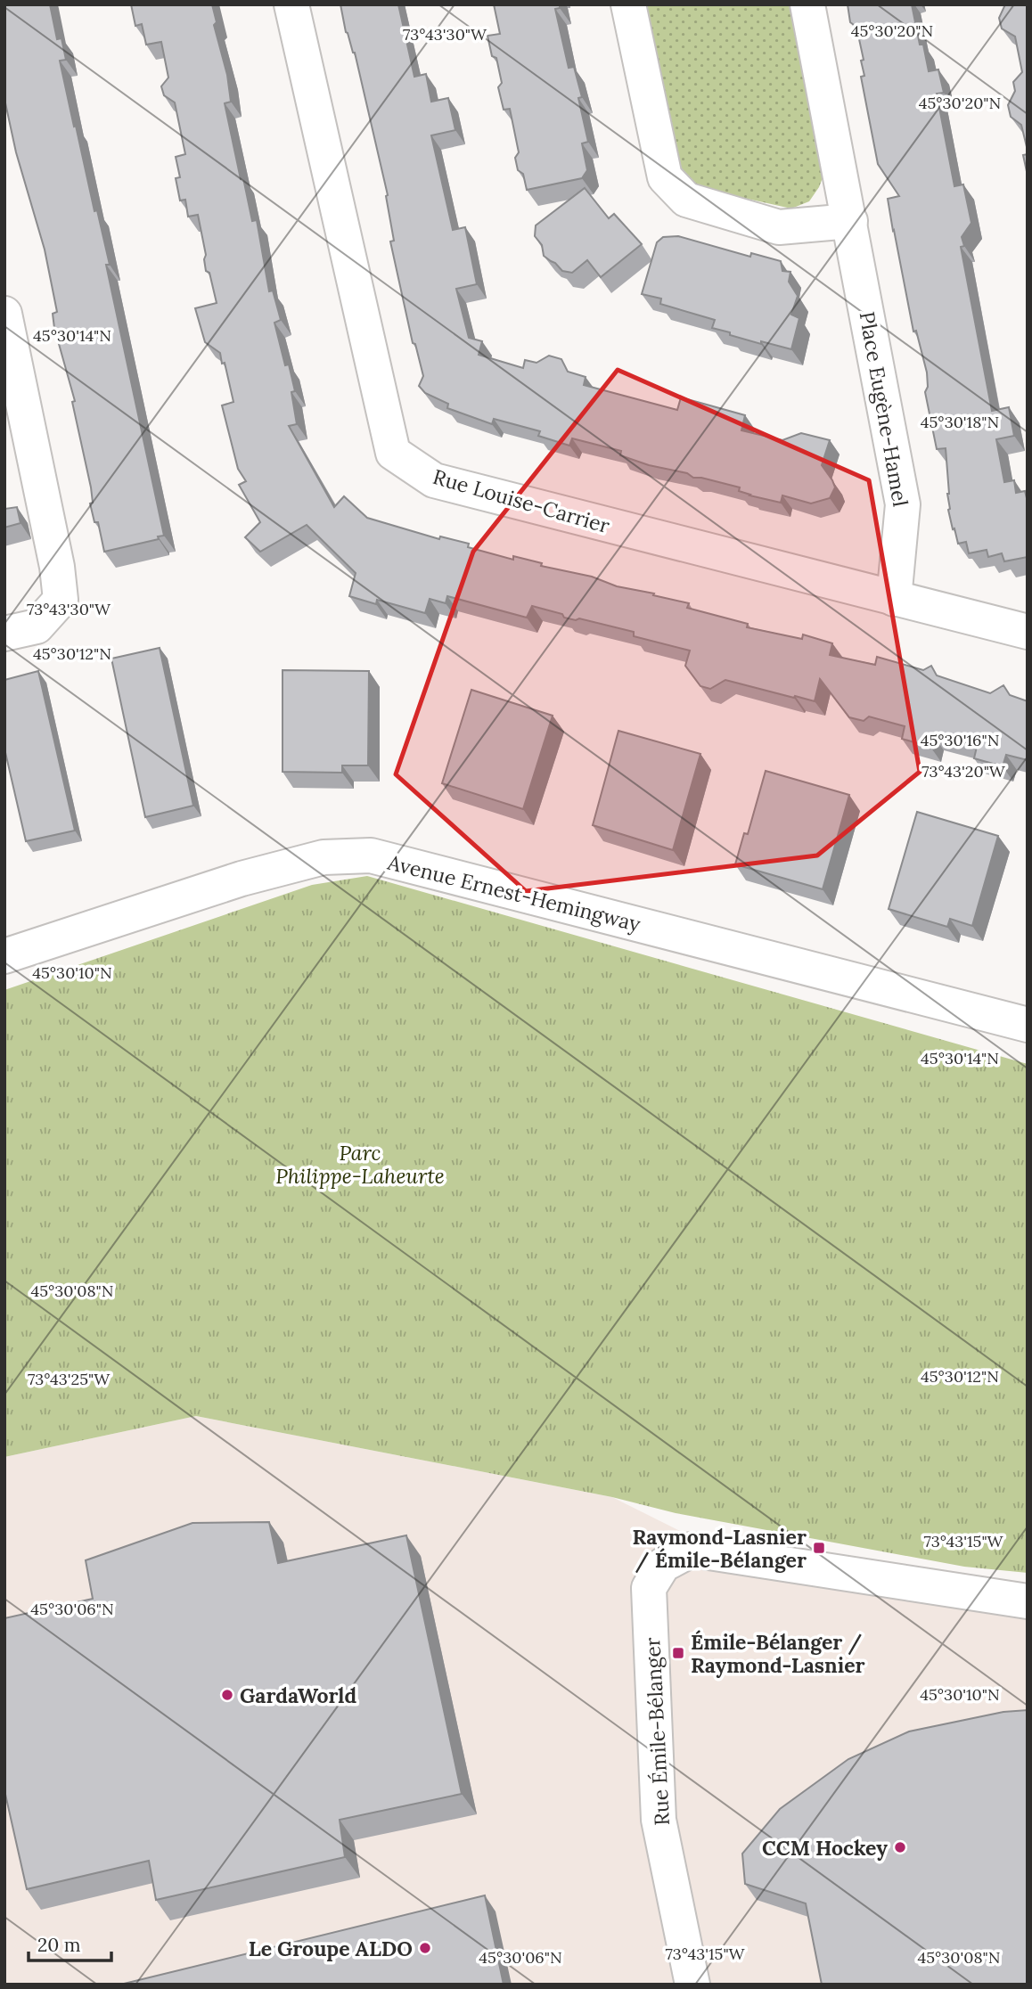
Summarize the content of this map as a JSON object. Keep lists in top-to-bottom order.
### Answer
{
  "streets": {
    "street": [
      "Place Eugène-Hamel",
      "Rue Louise-Carrier",
      "Avenue Ernest-Hemingway",
      "Rue Émile-Bélanger"
    ]
  },
  "crossings": [
    ["Place Eugène-Hamel", "Rue Louise-Carrier"]
  ],
  "parks": ["Parc Philippe-Laheurte"],
  "places": {
    "transit": ["Raymond-Lasnier / Émile-Bélanger", "Émile-Bélanger / Raymond-Lasnier"],
    "other": ["GardaWorld", "CCM Hockey", "Le Groupe ALDO"]
  },
  "scale_bar": "20 m",
  "coordinates": [
    "45°30'20\"N",
    "73°43'30\"W",
    "45°30'14\"N",
    "45°30'18\"N",
    "45°30'12\"N",
    "45°30'16\"N",
    "73°43'20\"W",
    "45°30'10\"N",
    "45°30'08\"N",
    "73°43'25\"W",
    "73°43'15\"W",
    "45°30'06\"N"
  ]
}
